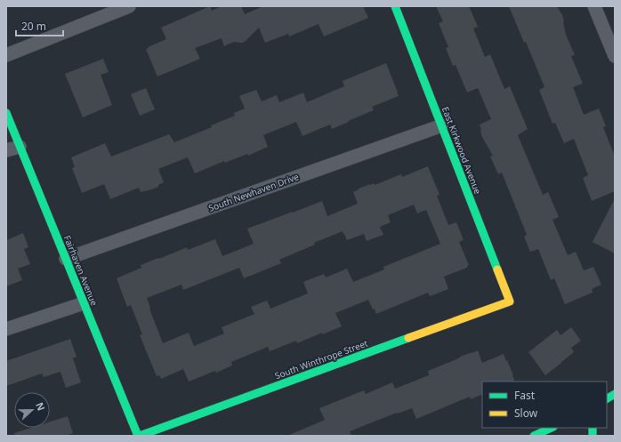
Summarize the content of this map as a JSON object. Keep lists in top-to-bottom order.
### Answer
{
  "streets": {
    "street": [
      "East Kirkwood Avenue",
      "South Newhaven Drive",
      "Fairhaven Avenue",
      "South Winthrope Street"
    ]
  },
  "crossings": [
    ["East Kirkwood Avenue", "South Newhaven Drive"],
    ["East Kirkwood Avenue", "South Winthrope Street"],
    ["South Newhaven Drive", "Fairhaven Avenue"],
    ["Fairhaven Avenue", "South Winthrope Street"]
  ],
  "legend": ["Fast", "Slow"],
  "scale_bar": "20 m",
  "north": "right"
}
